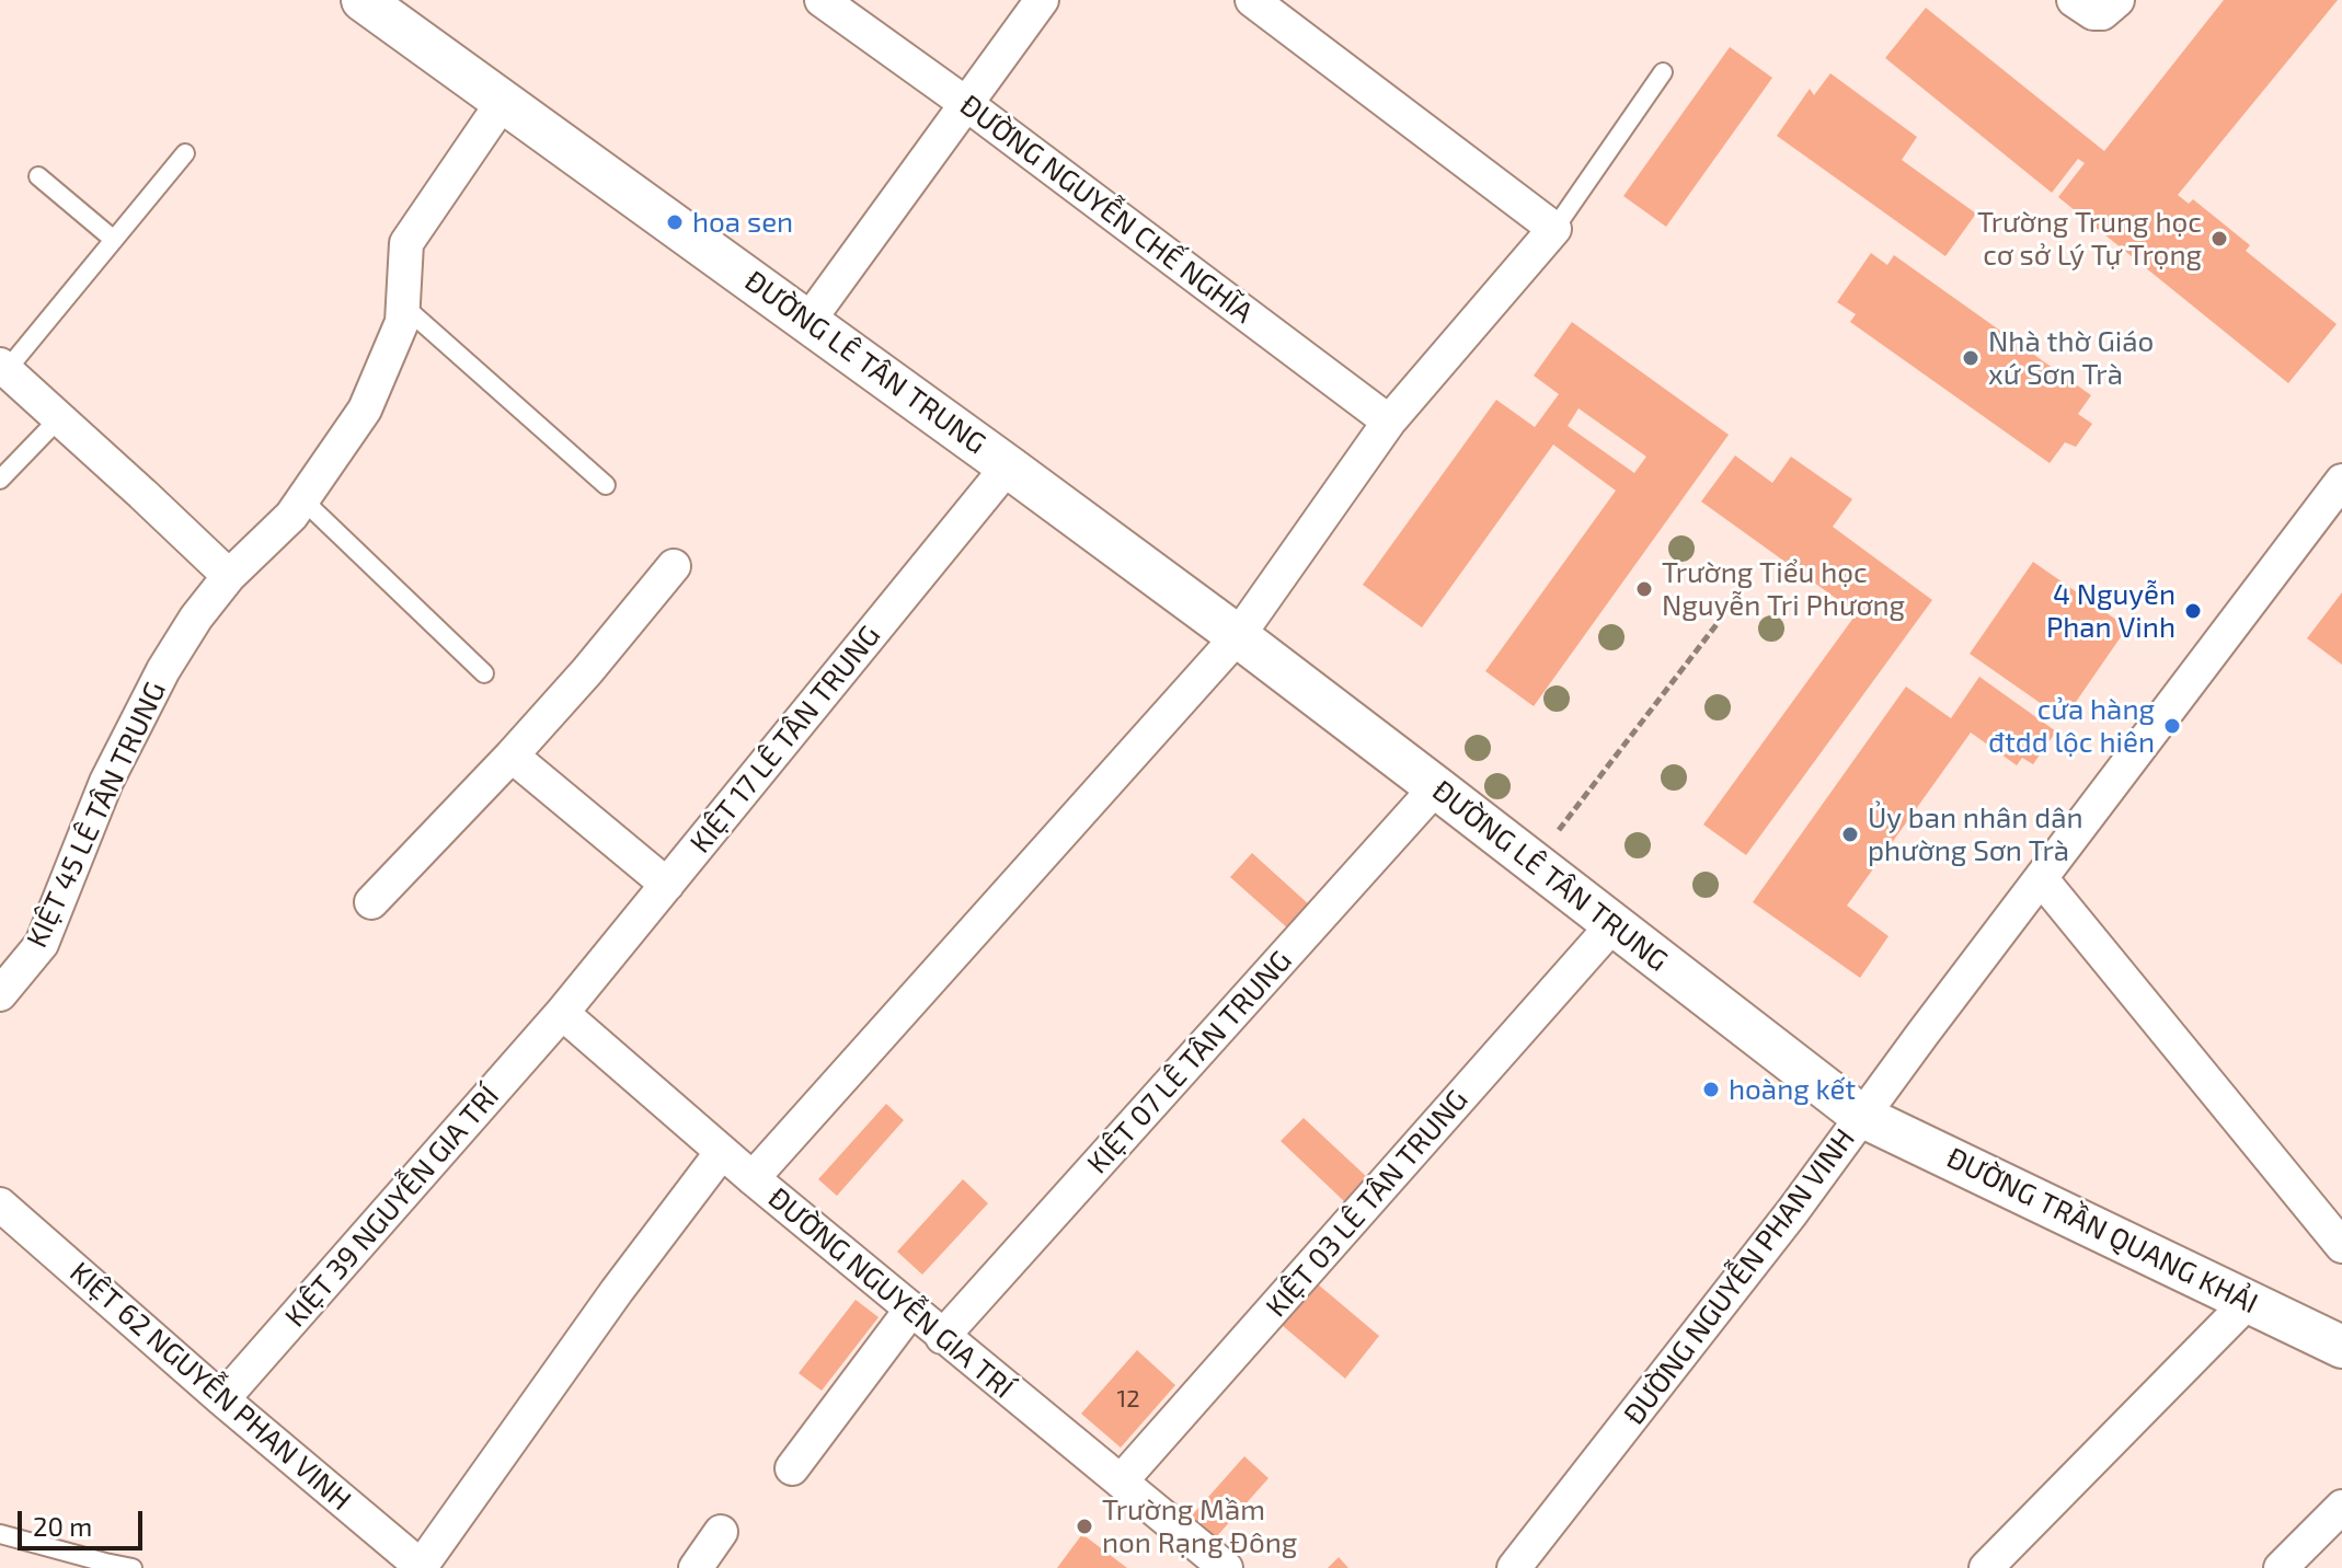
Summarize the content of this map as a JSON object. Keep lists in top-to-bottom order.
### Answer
{
  "streets": {
    "street": [
      "ĐƯỜNG NGUYỄN CHẾ NGHĨA",
      "ĐƯỜNG LÊ TÂN TRUNG",
      "KIỆT 17 LÊ TÂN TRUNG",
      "KIỆT 45 LÊ TÂN TRUNG",
      "KIỆT 07 LÊ TÂN TRUNG",
      "KIỆT 03 LÊ TÂN TRUNG",
      "KIỆT 39 NGUYỄN GIA TRÍ",
      "ĐƯỜNG TRẦN QUANG KHẢI",
      "ĐƯỜNG NGUYỄN PHAN VINH",
      "ĐƯỜNG NGUYỄN GIA TRÍ",
      "KIỆT 62 NGUYỄN PHAN VINH"
    ]
  },
  "crossings": [
    ["ĐƯỜNG LÊ TÂN TRUNG", "KIỆT 17 LÊ TÂN TRUNG"],
    ["ĐƯỜNG LÊ TÂN TRUNG", "KIỆT 45 LÊ TÂN TRUNG"],
    ["ĐƯỜNG LÊ TÂN TRUNG", "KIỆT 07 LÊ TÂN TRUNG"],
    ["ĐƯỜNG LÊ TÂN TRUNG", "KIỆT 03 LÊ TÂN TRUNG"],
    ["ĐƯỜNG LÊ TÂN TRUNG", "ĐƯỜNG TRẦN QUANG KHẢI"],
    ["ĐƯỜNG LÊ TÂN TRUNG", "ĐƯỜNG NGUYỄN PHAN VINH"],
    ["KIỆT 17 LÊ TÂN TRUNG", "KIỆT 39 NGUYỄN GIA TRÍ"],
    ["KIỆT 17 LÊ TÂN TRUNG", "ĐƯỜNG NGUYỄN GIA TRÍ"],
    ["KIỆT 07 LÊ TÂN TRUNG", "ĐƯỜNG NGUYỄN GIA TRÍ"],
    ["KIỆT 03 LÊ TÂN TRUNG", "ĐƯỜNG NGUYỄN GIA TRÍ"],
    ["KIỆT 39 NGUYỄN GIA TRÍ", "ĐƯỜNG NGUYỄN GIA TRÍ"],
    ["KIỆT 39 NGUYỄN GIA TRÍ", "KIỆT 62 NGUYỄN PHAN VINH"],
    ["ĐƯỜNG TRẦN QUANG KHẢI", "ĐƯỜNG NGUYỄN PHAN VINH"]
  ],
  "places": [
    "hoa sen",
    "Trường Trung học cơ sở Lý Tự Trọng",
    "Nhà thờ Giáo xứ Sơn Trà",
    "Trường Tiểu học Nguyễn Tri Phương",
    "4 Nguyễn Phan Vinh",
    "cửa hàng đtdd lộc hiên",
    "Ủy ban nhân dân phường Sơn Trà",
    "hoàng kết",
    "Trường Mầm non Rạng Đông"
  ],
  "house_numbers": ["12"],
  "scale_bar": "20 m"
}
